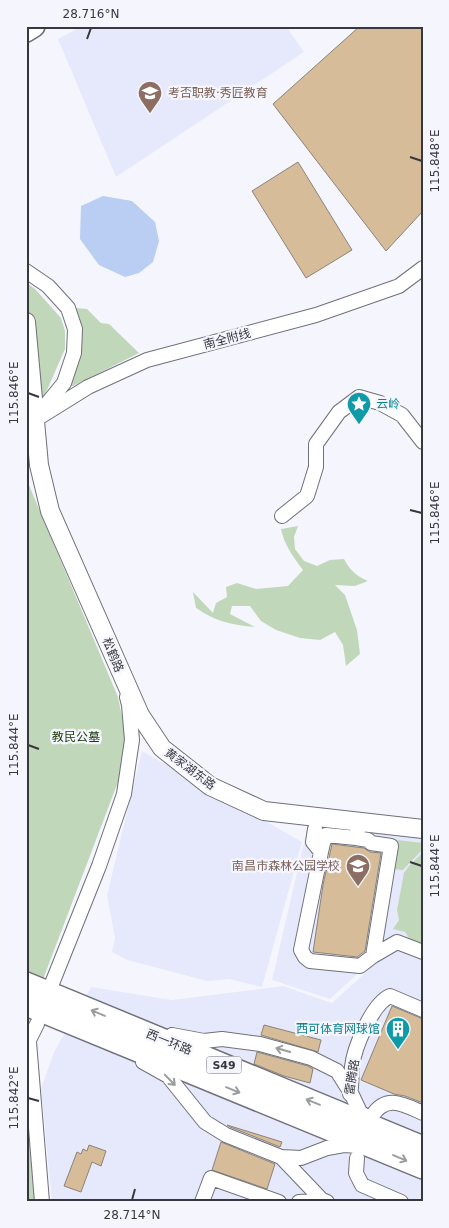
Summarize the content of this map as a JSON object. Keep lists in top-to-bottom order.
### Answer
{
  "streets": {
    "highway": ["西一环路", "S49"],
    "main road": ["松鹤路", "黄家湖东路"],
    "street": ["南全附线", "雷腾路"]
  },
  "crossings": [
    ["南全附线", "松鹤路"],
    ["松鹤路", "黄家湖东路"],
    ["西一环路", "雷腾路"]
  ],
  "parks": ["教民公墓"],
  "places": {
    "school or university": ["考否职教·秀匠教育", "南昌市森林公园学校"],
    "place": ["云岭"],
    "building": ["西可体育网球馆"]
  },
  "coordinates": [
    "28.716°N",
    "115.848°E",
    "115.846°E",
    "115.844°E",
    "115.842°E",
    "28.714°N"
  ]
}
